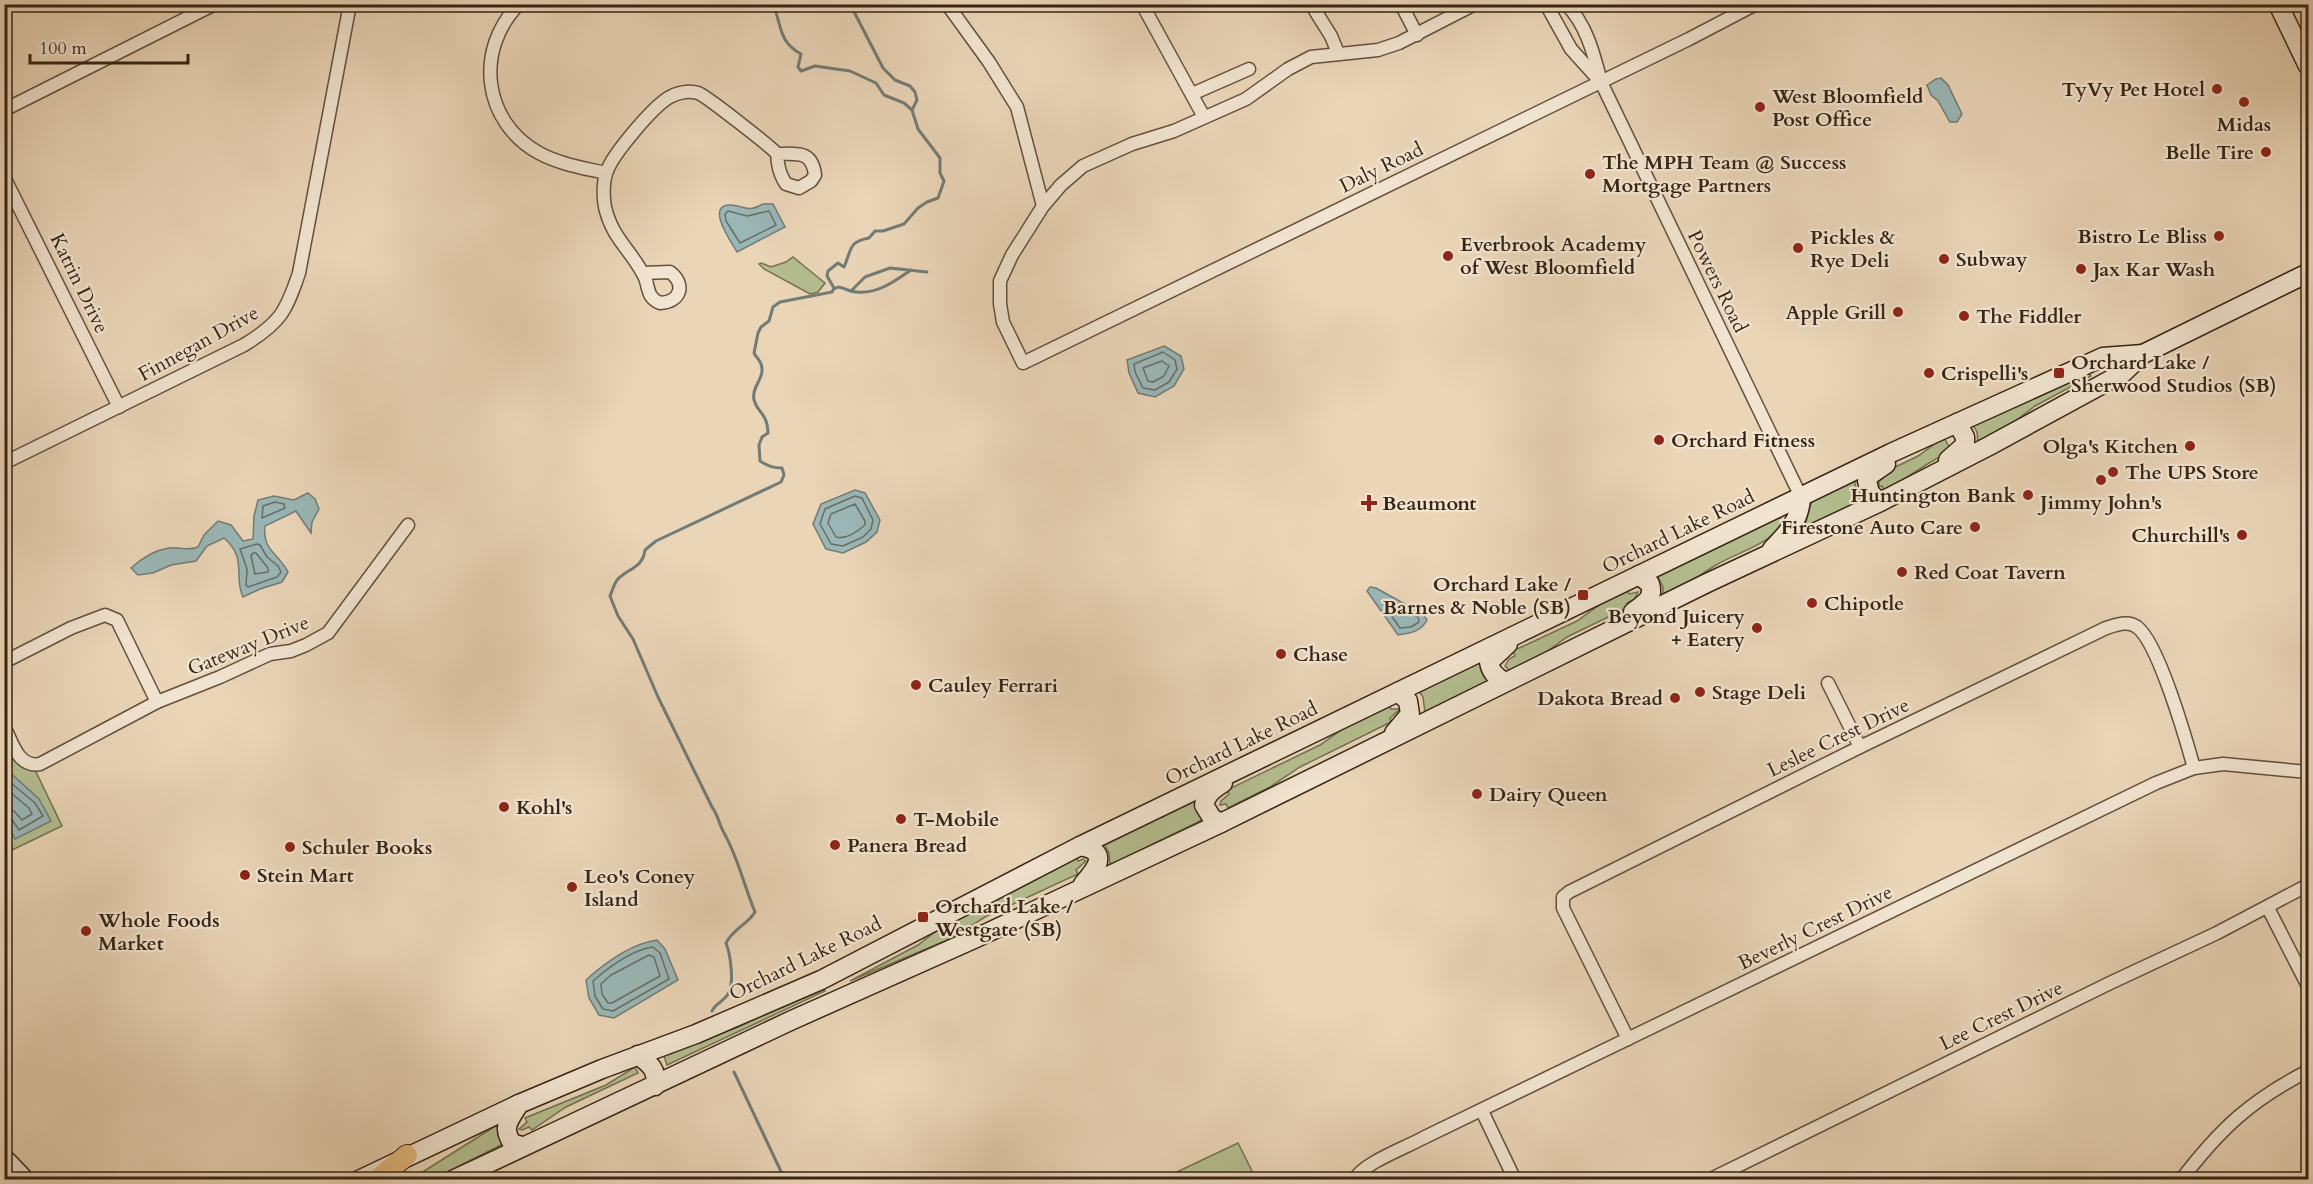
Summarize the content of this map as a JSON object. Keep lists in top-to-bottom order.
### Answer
{
  "streets": {
    "main road": ["Orchard Lake Road"],
    "street": [
      "Daly Road",
      "Powers Road",
      "Katrin Drive",
      "Finnegan Drive",
      "Gateway Drive",
      "Leslee Crest Drive",
      "Beverly Crest Drive",
      "Lee Crest Drive"
    ]
  },
  "crossings": [
    ["Daly Road", "Powers Road"],
    ["Powers Road", "Orchard Lake Road"],
    ["Katrin Drive", "Finnegan Drive"],
    ["Leslee Crest Drive", "Beverly Crest Drive"]
  ],
  "places": {
    "other": [
      "TyVy Pet Hotel",
      "Midas",
      "West Bloomfield Post Office",
      "Belle Tire",
      "The MPH Team @ Success Mortgage Partners",
      "Bistro Le Bliss",
      "Pickles & Rye Deli",
      "Everbrook Academy of West Bloomfield",
      "Subway",
      "Jax Kar Wash",
      "Apple Grill",
      "The Fiddler",
      "Crispelli's",
      "Orchard Fitness",
      "Olga's Kitchen",
      "The UPS Store",
      "Jimmy John's",
      "Huntington Bank",
      "Firestone Auto Care",
      "Churchill's",
      "Red Coat Tavern",
      "Chipotle",
      "Beyond Juicery + Eatery",
      "Chase",
      "Cauley Ferrari",
      "Stage Deli",
      "Dakota Bread",
      "Dairy Queen",
      "Kohl's",
      "T-Mobile",
      "Panera Bread",
      "Schuler Books",
      "Stein Mart",
      "Leo's Coney Island",
      "Whole Foods Market"
    ],
    "transit": ["Orchard Lake / Sherwood Studios (SB)", "Orchard Lake / Barnes & Noble (SB)", "Orchard Lake / Westgate (SB)"],
    "health": ["Beaumont"]
  },
  "scale_bar": "100 m"
}
